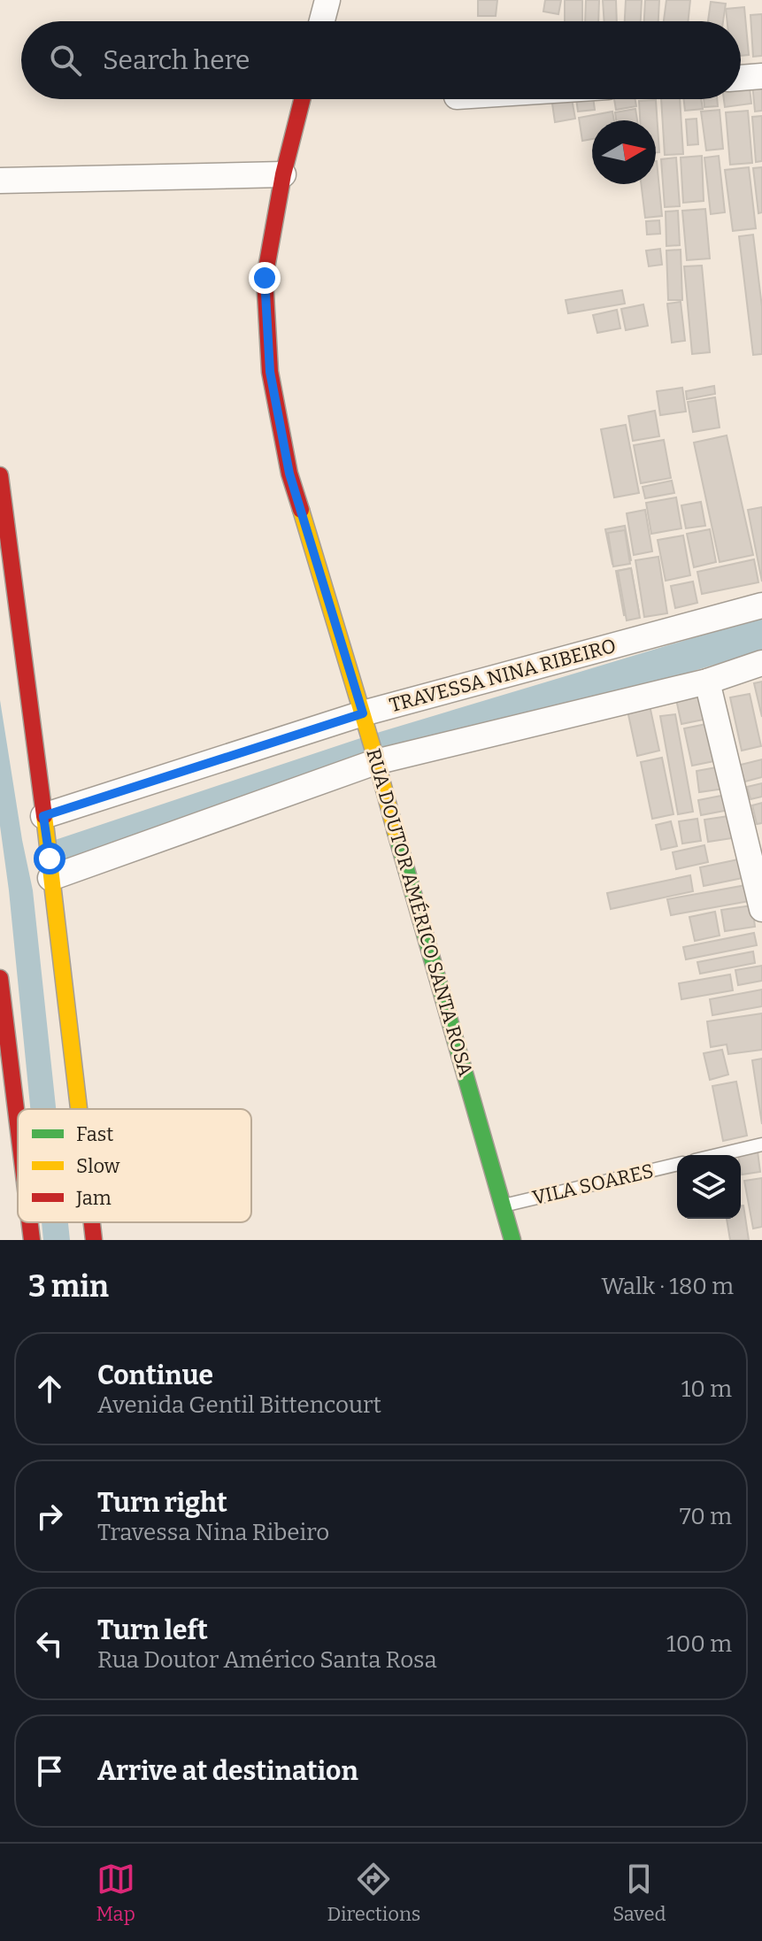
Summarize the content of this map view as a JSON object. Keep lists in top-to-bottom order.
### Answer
{
  "streets": {
    "street": ["TRAVESSA NINA RIBEIRO", "RUA DOUTOR AMÉRICO SANTA ROSA"],
    "lane": ["VILA SOARES"]
  },
  "crossings": [
    ["TRAVESSA NINA RIBEIRO", "RUA DOUTOR AMÉRICO SANTA ROSA"],
    ["RUA DOUTOR AMÉRICO SANTA ROSA", "VILA SOARES"]
  ],
  "legend": ["Fast", "Slow", "Jam"],
  "north": "right",
  "page": {
    "search": "Search here",
    "heading": ["3 min", "Walk · 180 m"],
    "list": [
      ["Continue", "Avenida Gentil Bittencourt", "10 m"],
      ["Turn right", "Travessa Nina Ribeiro", "70 m"],
      ["Turn left", "Rua Doutor Américo Santa Rosa", "100 m"],
      "Arrive at destination"
    ],
    "nav": ["Map", "Directions", "Saved"]
  }
}
